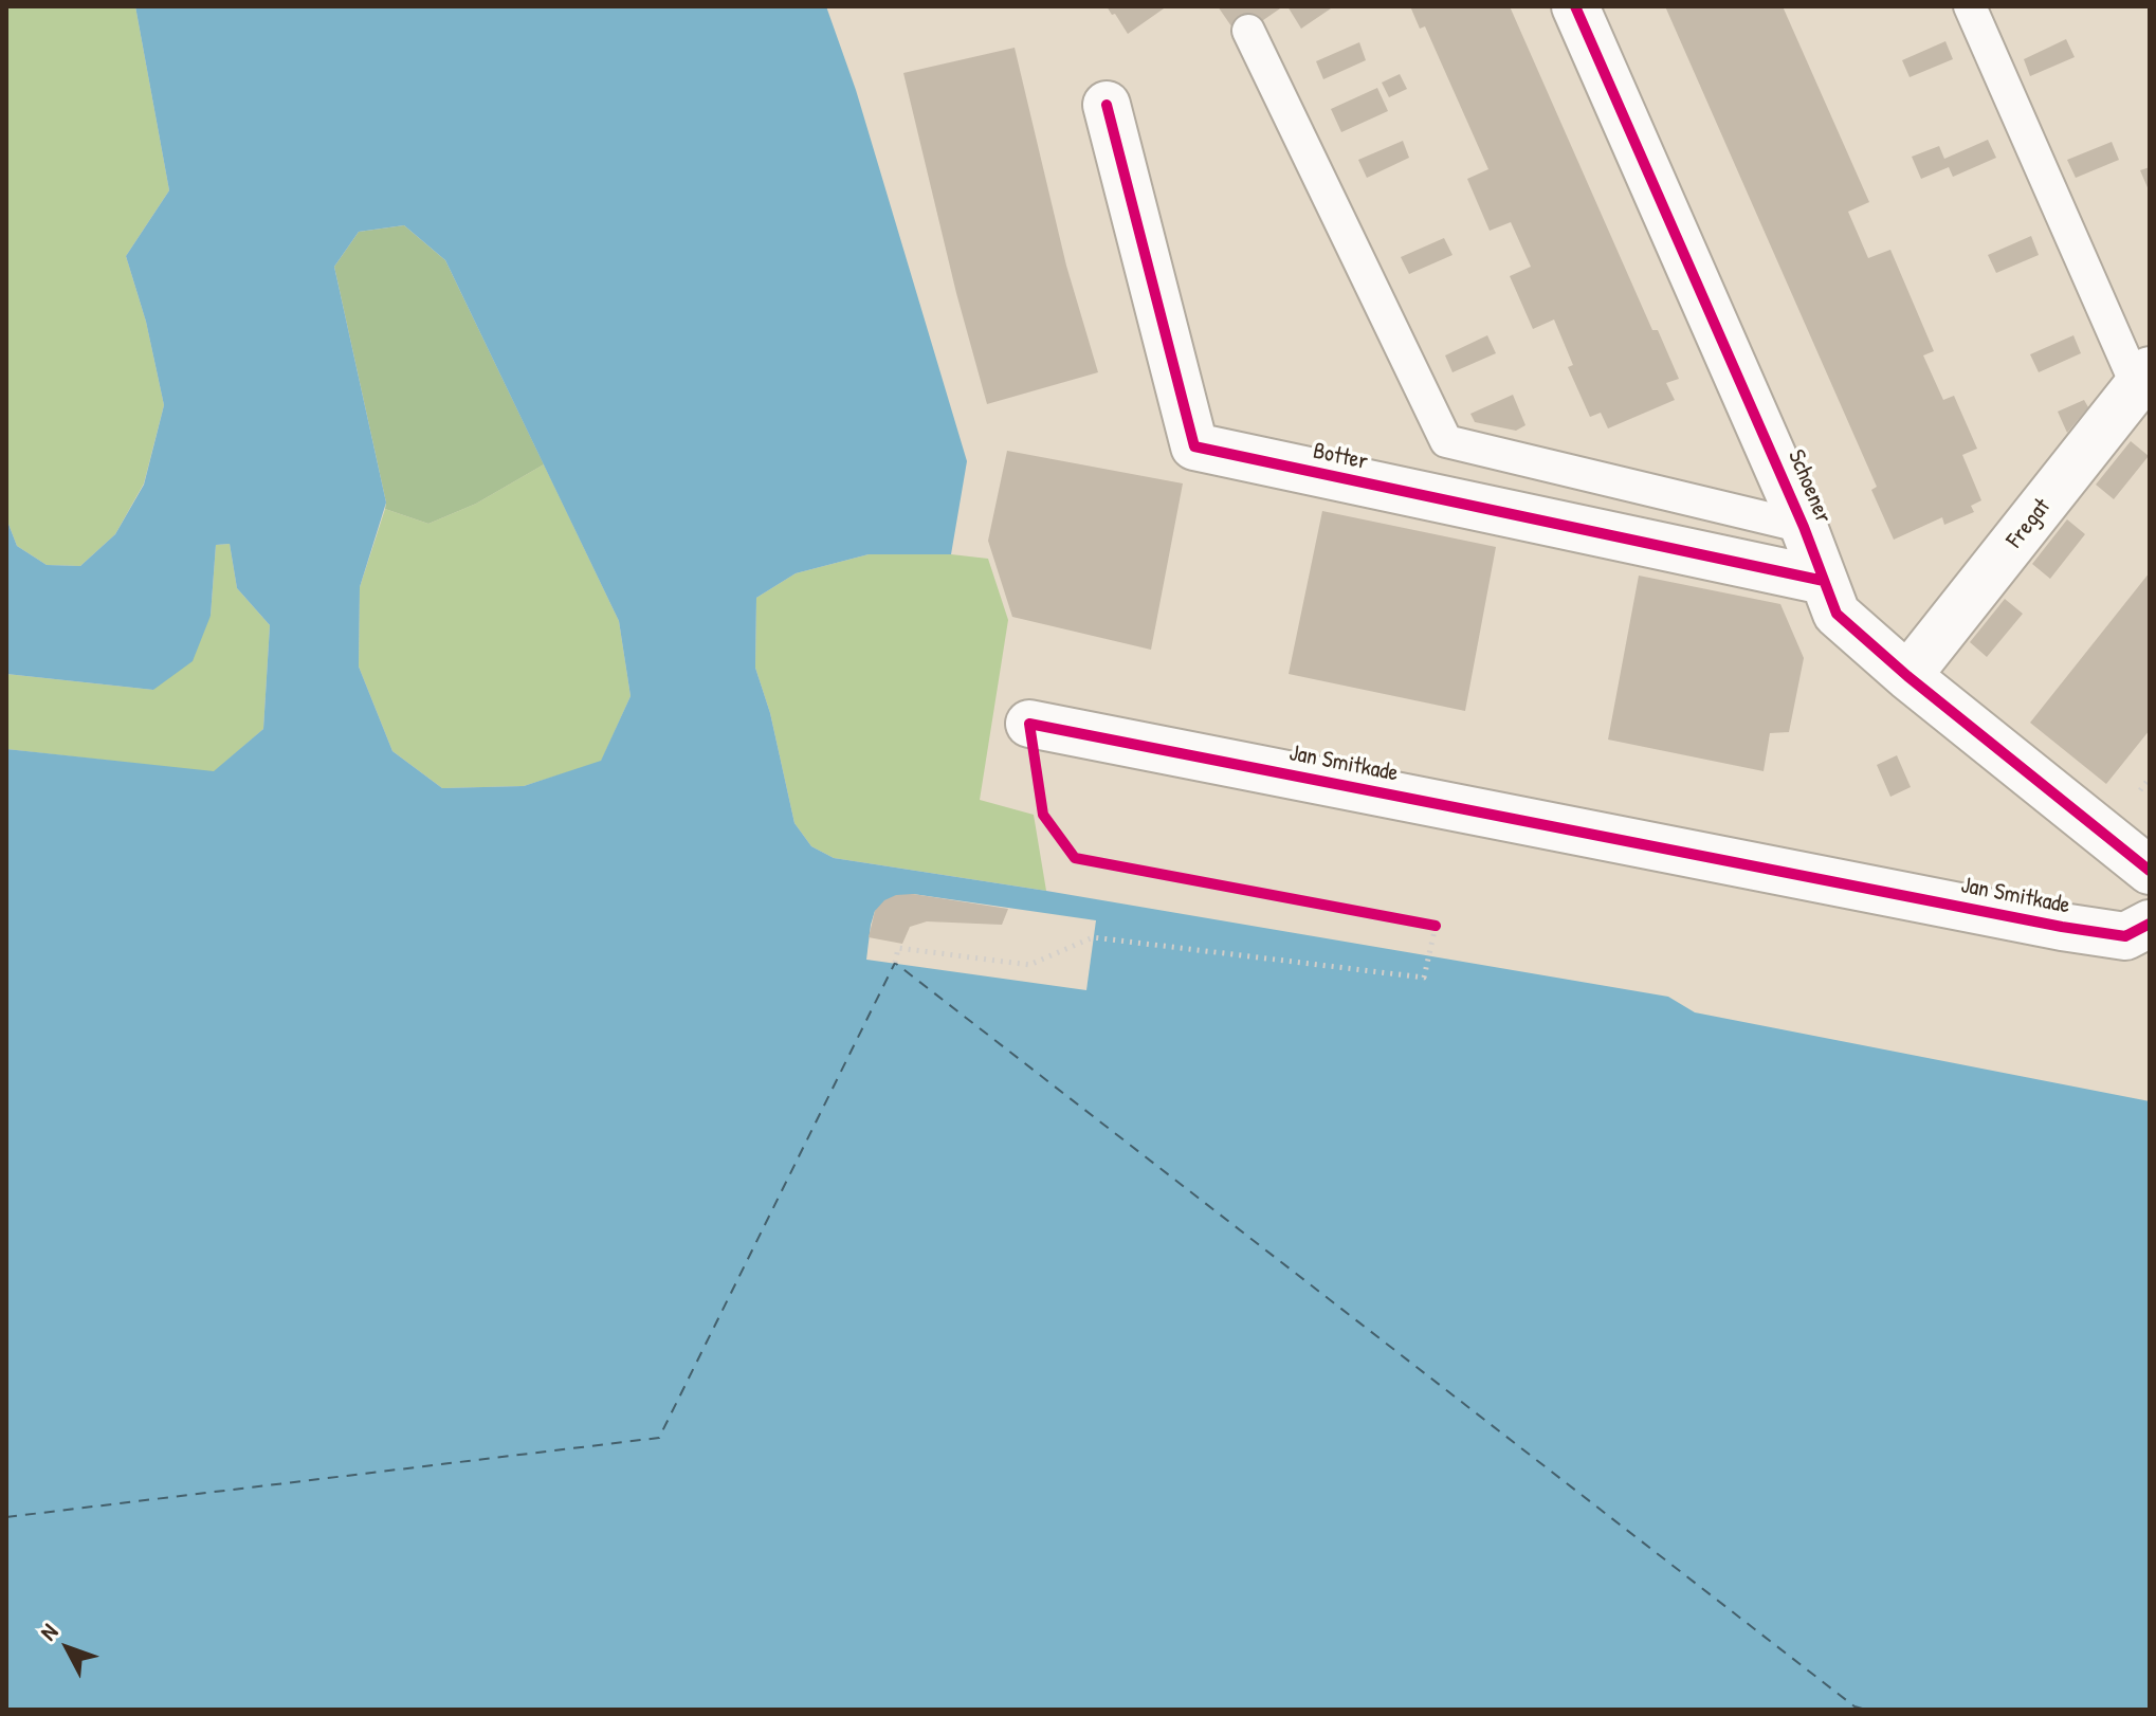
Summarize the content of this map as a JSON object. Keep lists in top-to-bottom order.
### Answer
{
  "streets": {
    "street": [
      "Botter",
      "Schoener",
      "Fregat",
      "Jan Smitkade"
    ]
  },
  "crossings": [
    ["Botter", "Schoener"],
    ["Schoener", "Fregat"]
  ],
  "north": "top left"
}
